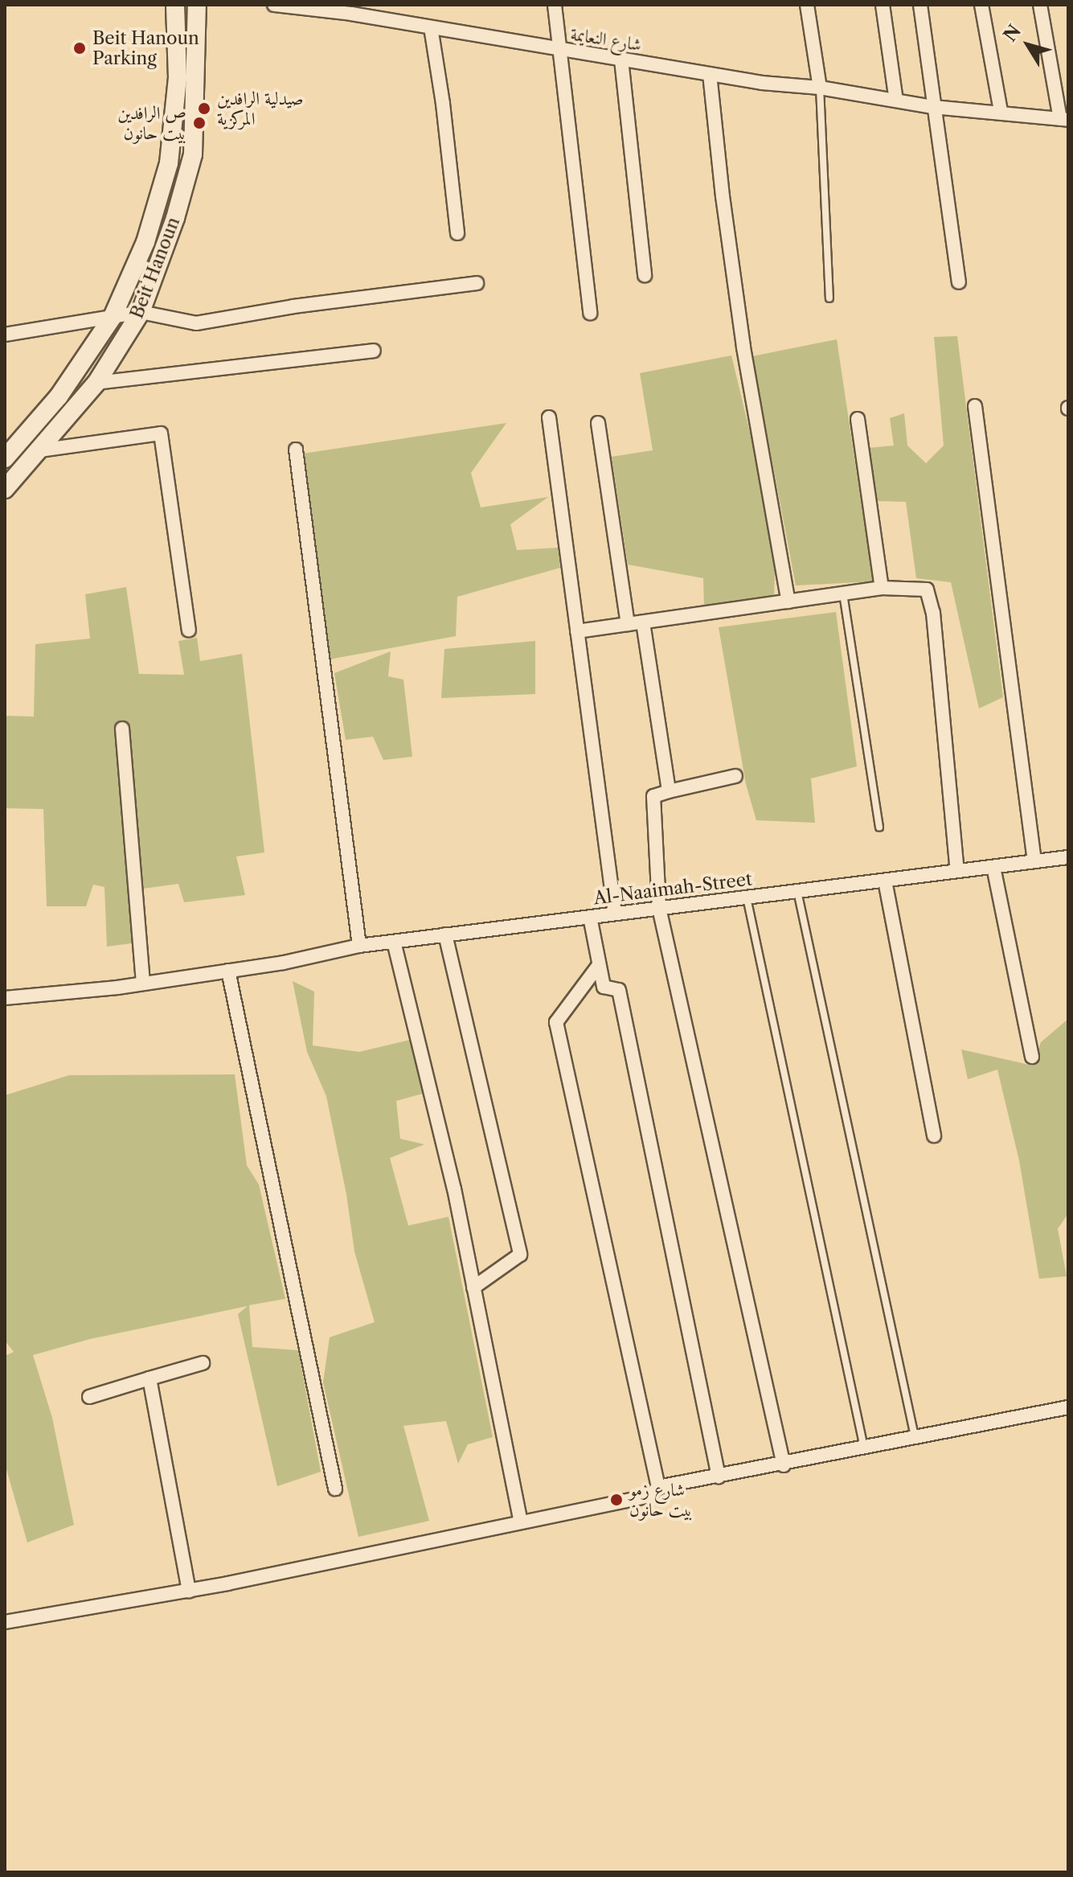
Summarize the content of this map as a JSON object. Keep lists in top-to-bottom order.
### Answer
{
  "streets": {
    "main road": ["Beit Hanoun"],
    "street": ["شارع النعايمة", "Al-Naaimah-Street"]
  },
  "places": [
    "Beit Hanoun Parking",
    "صيدلية الرافدين المركزية",
    "ص الرافدين بيت حانون",
    "شارع زمو بيت حانون"
  ],
  "north": "top left"
}
